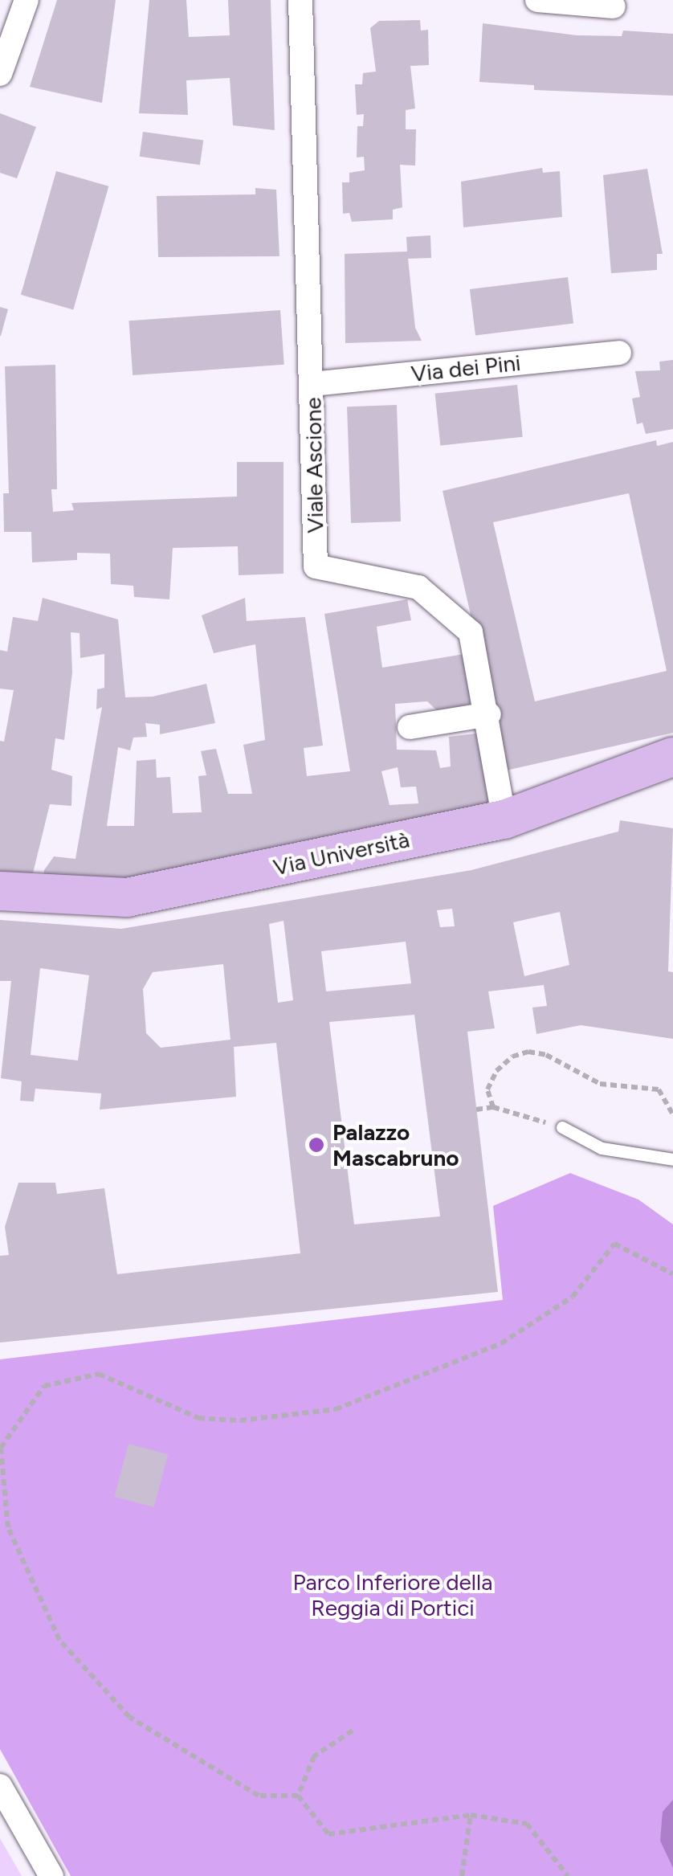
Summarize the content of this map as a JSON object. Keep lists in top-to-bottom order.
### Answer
{
  "streets": {
    "main road": ["Via Università"],
    "street": ["Via dei Pini", "Viale Ascione"]
  },
  "crossings": [
    ["Via dei Pini", "Viale Ascione"],
    ["Viale Ascione", "Via Università"]
  ],
  "parks": ["Parco Inferiore della Reggia di Portici"],
  "places": ["Palazzo Mascabruno"]
}
